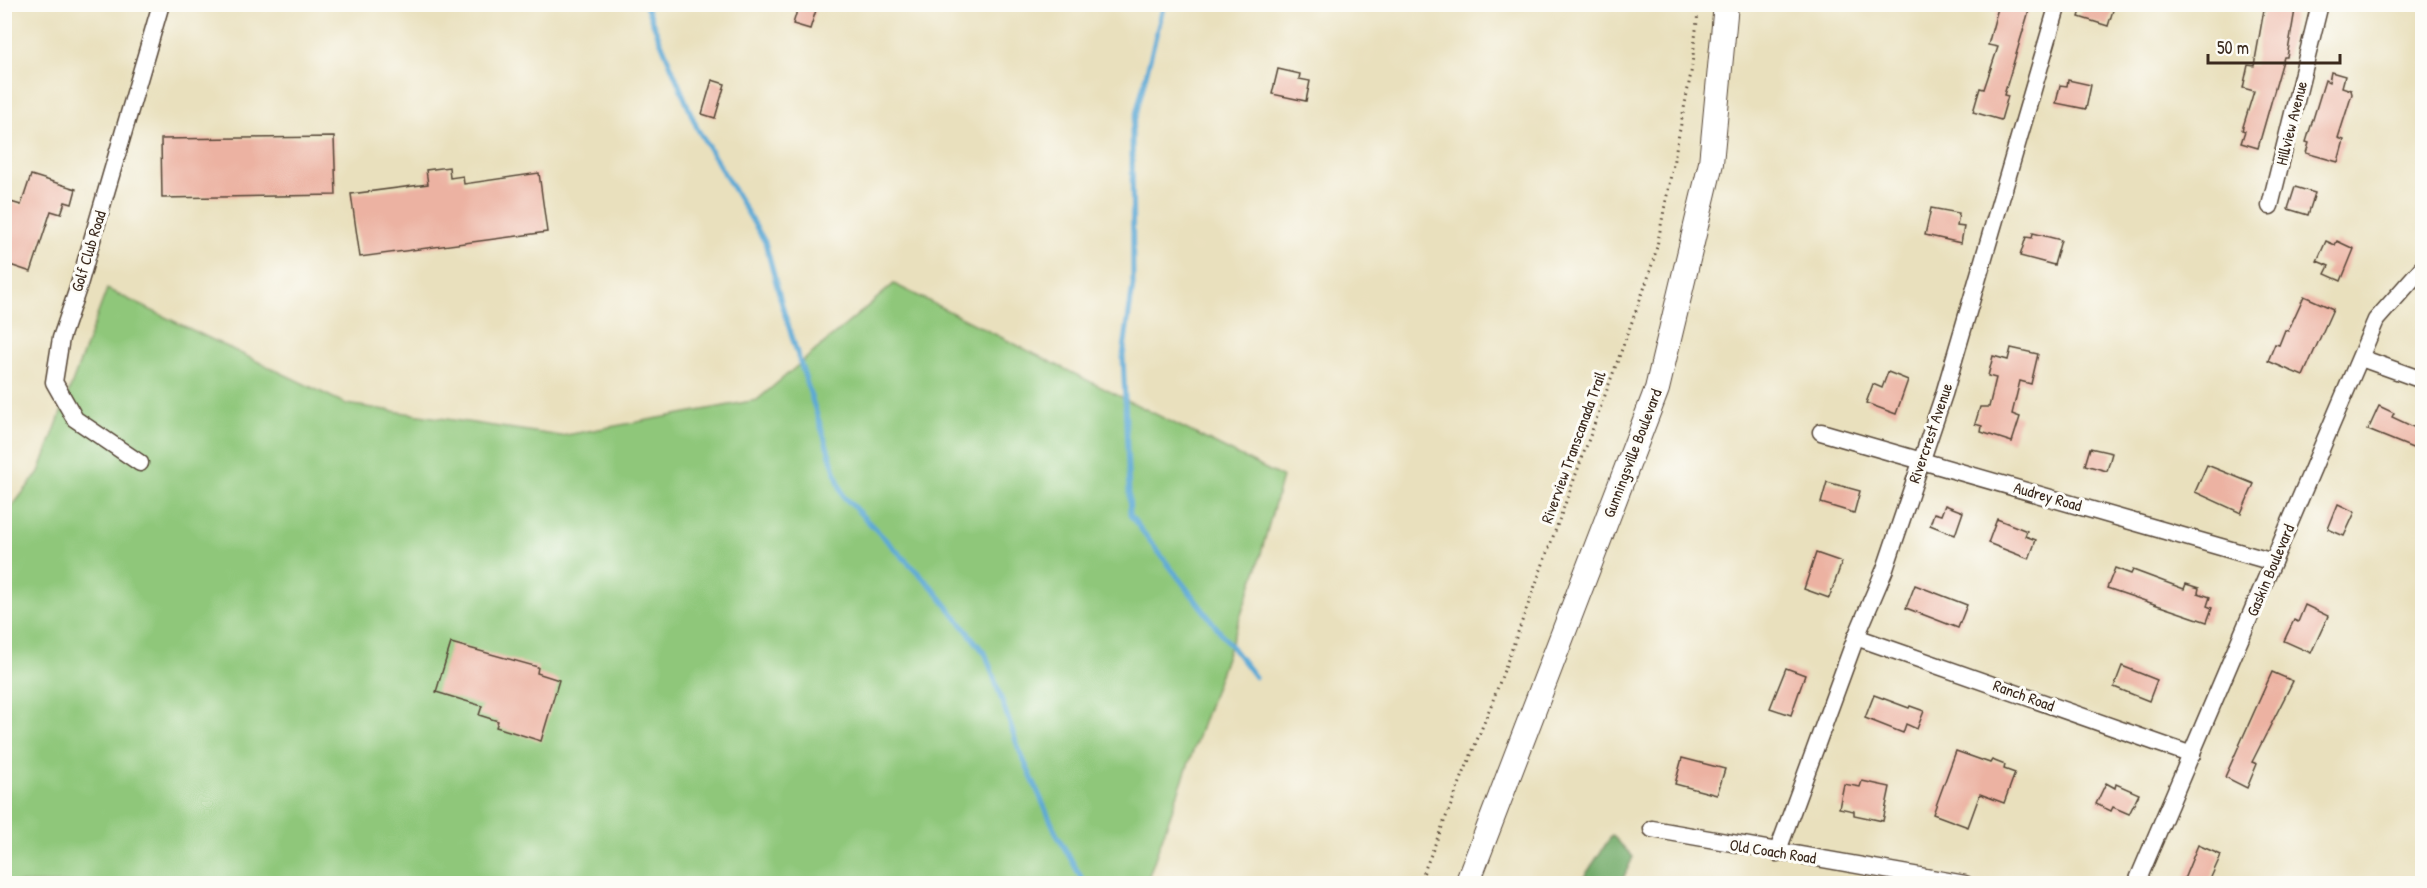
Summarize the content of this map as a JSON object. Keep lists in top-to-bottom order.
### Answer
{
  "streets": {
    "main road": ["Gunningsville Boulevard"],
    "street": [
      "Hillview Avenue",
      "Golf Club Road",
      "Rivercrest Avenue",
      "Audrey Road",
      "Gaskin Boulevard",
      "Ranch Road",
      "Old Coach Road"
    ],
    "path": ["Riverview Transcanada Trail"]
  },
  "crossings": [
    ["Rivercrest Avenue", "Audrey Road"],
    ["Rivercrest Avenue", "Ranch Road"],
    ["Rivercrest Avenue", "Old Coach Road"],
    ["Audrey Road", "Gaskin Boulevard"],
    ["Gaskin Boulevard", "Ranch Road"]
  ],
  "scale_bar": "50 m"
}
